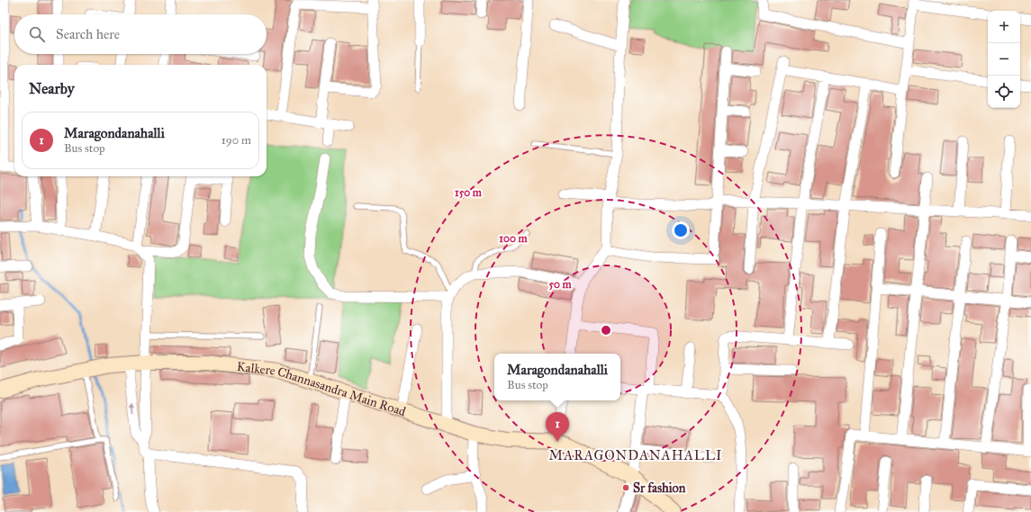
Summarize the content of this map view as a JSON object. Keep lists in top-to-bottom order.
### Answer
{
  "streets": {
    "main road": ["Kalkere Channasandra Main Road"]
  },
  "districts": ["MARAGONDANAHALLI"],
  "places": ["Sr fashion"],
  "page": {
    "map_buttons": ["+", "−"],
    "search": "Search here",
    "heading": "Nearby",
    "list": [
      {
        "mark": "1",
        "name": "Maragondanahalli",
        "note": "Bus stop",
        "value": "190 m"
      }
    ],
    "popup": ["Maragondanahalli", "Bus stop"],
    "pins": "1"
  },
  "rings": ["150 m", "100 m", "50 m"]
}
